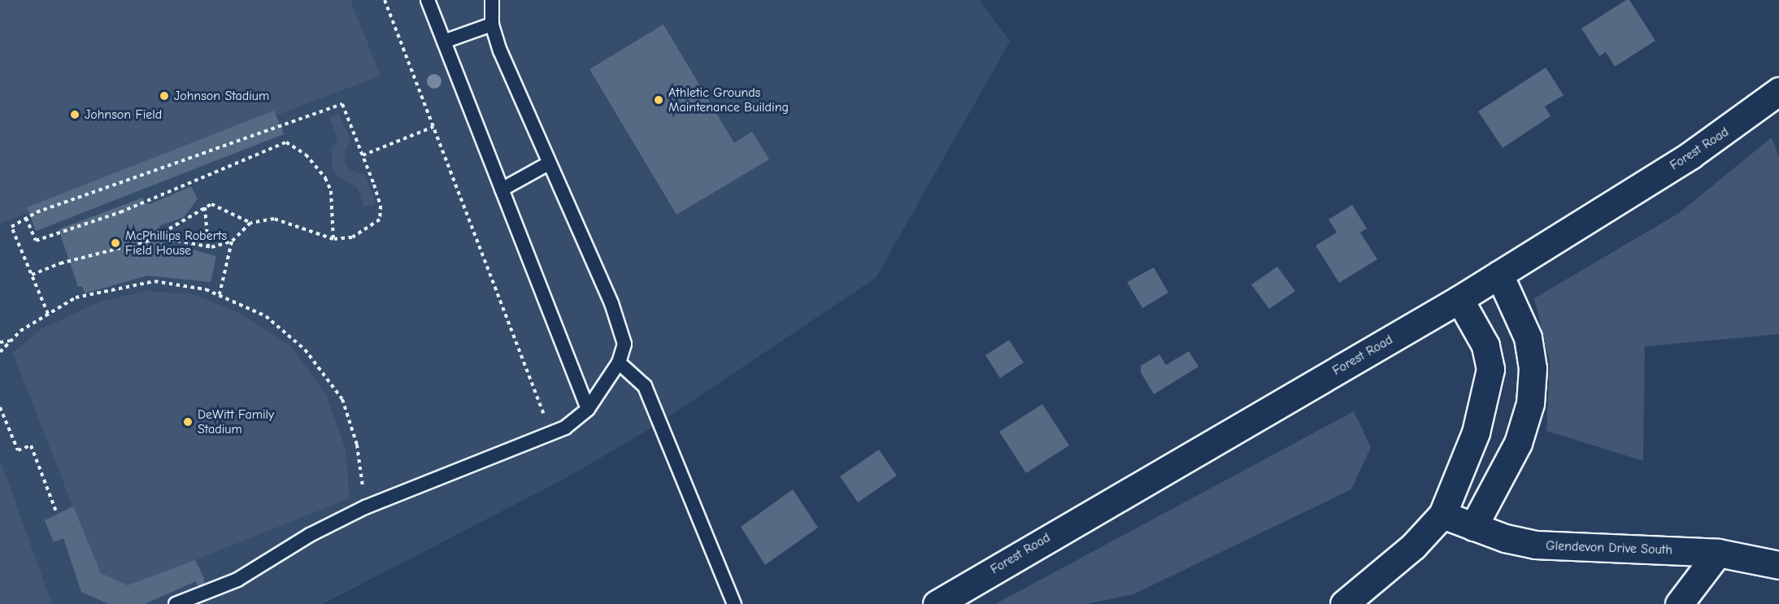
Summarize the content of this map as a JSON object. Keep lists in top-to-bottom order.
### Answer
{
  "streets": {
    "street": ["Forest Road", "Glendevon Drive South"]
  },
  "places": [
    "Johnson Stadium",
    "Athletic Grounds Maintenance Building",
    "Johnson Field",
    "McPhillips Roberts Field House",
    "DeWitt Family Stadium"
  ]
}
